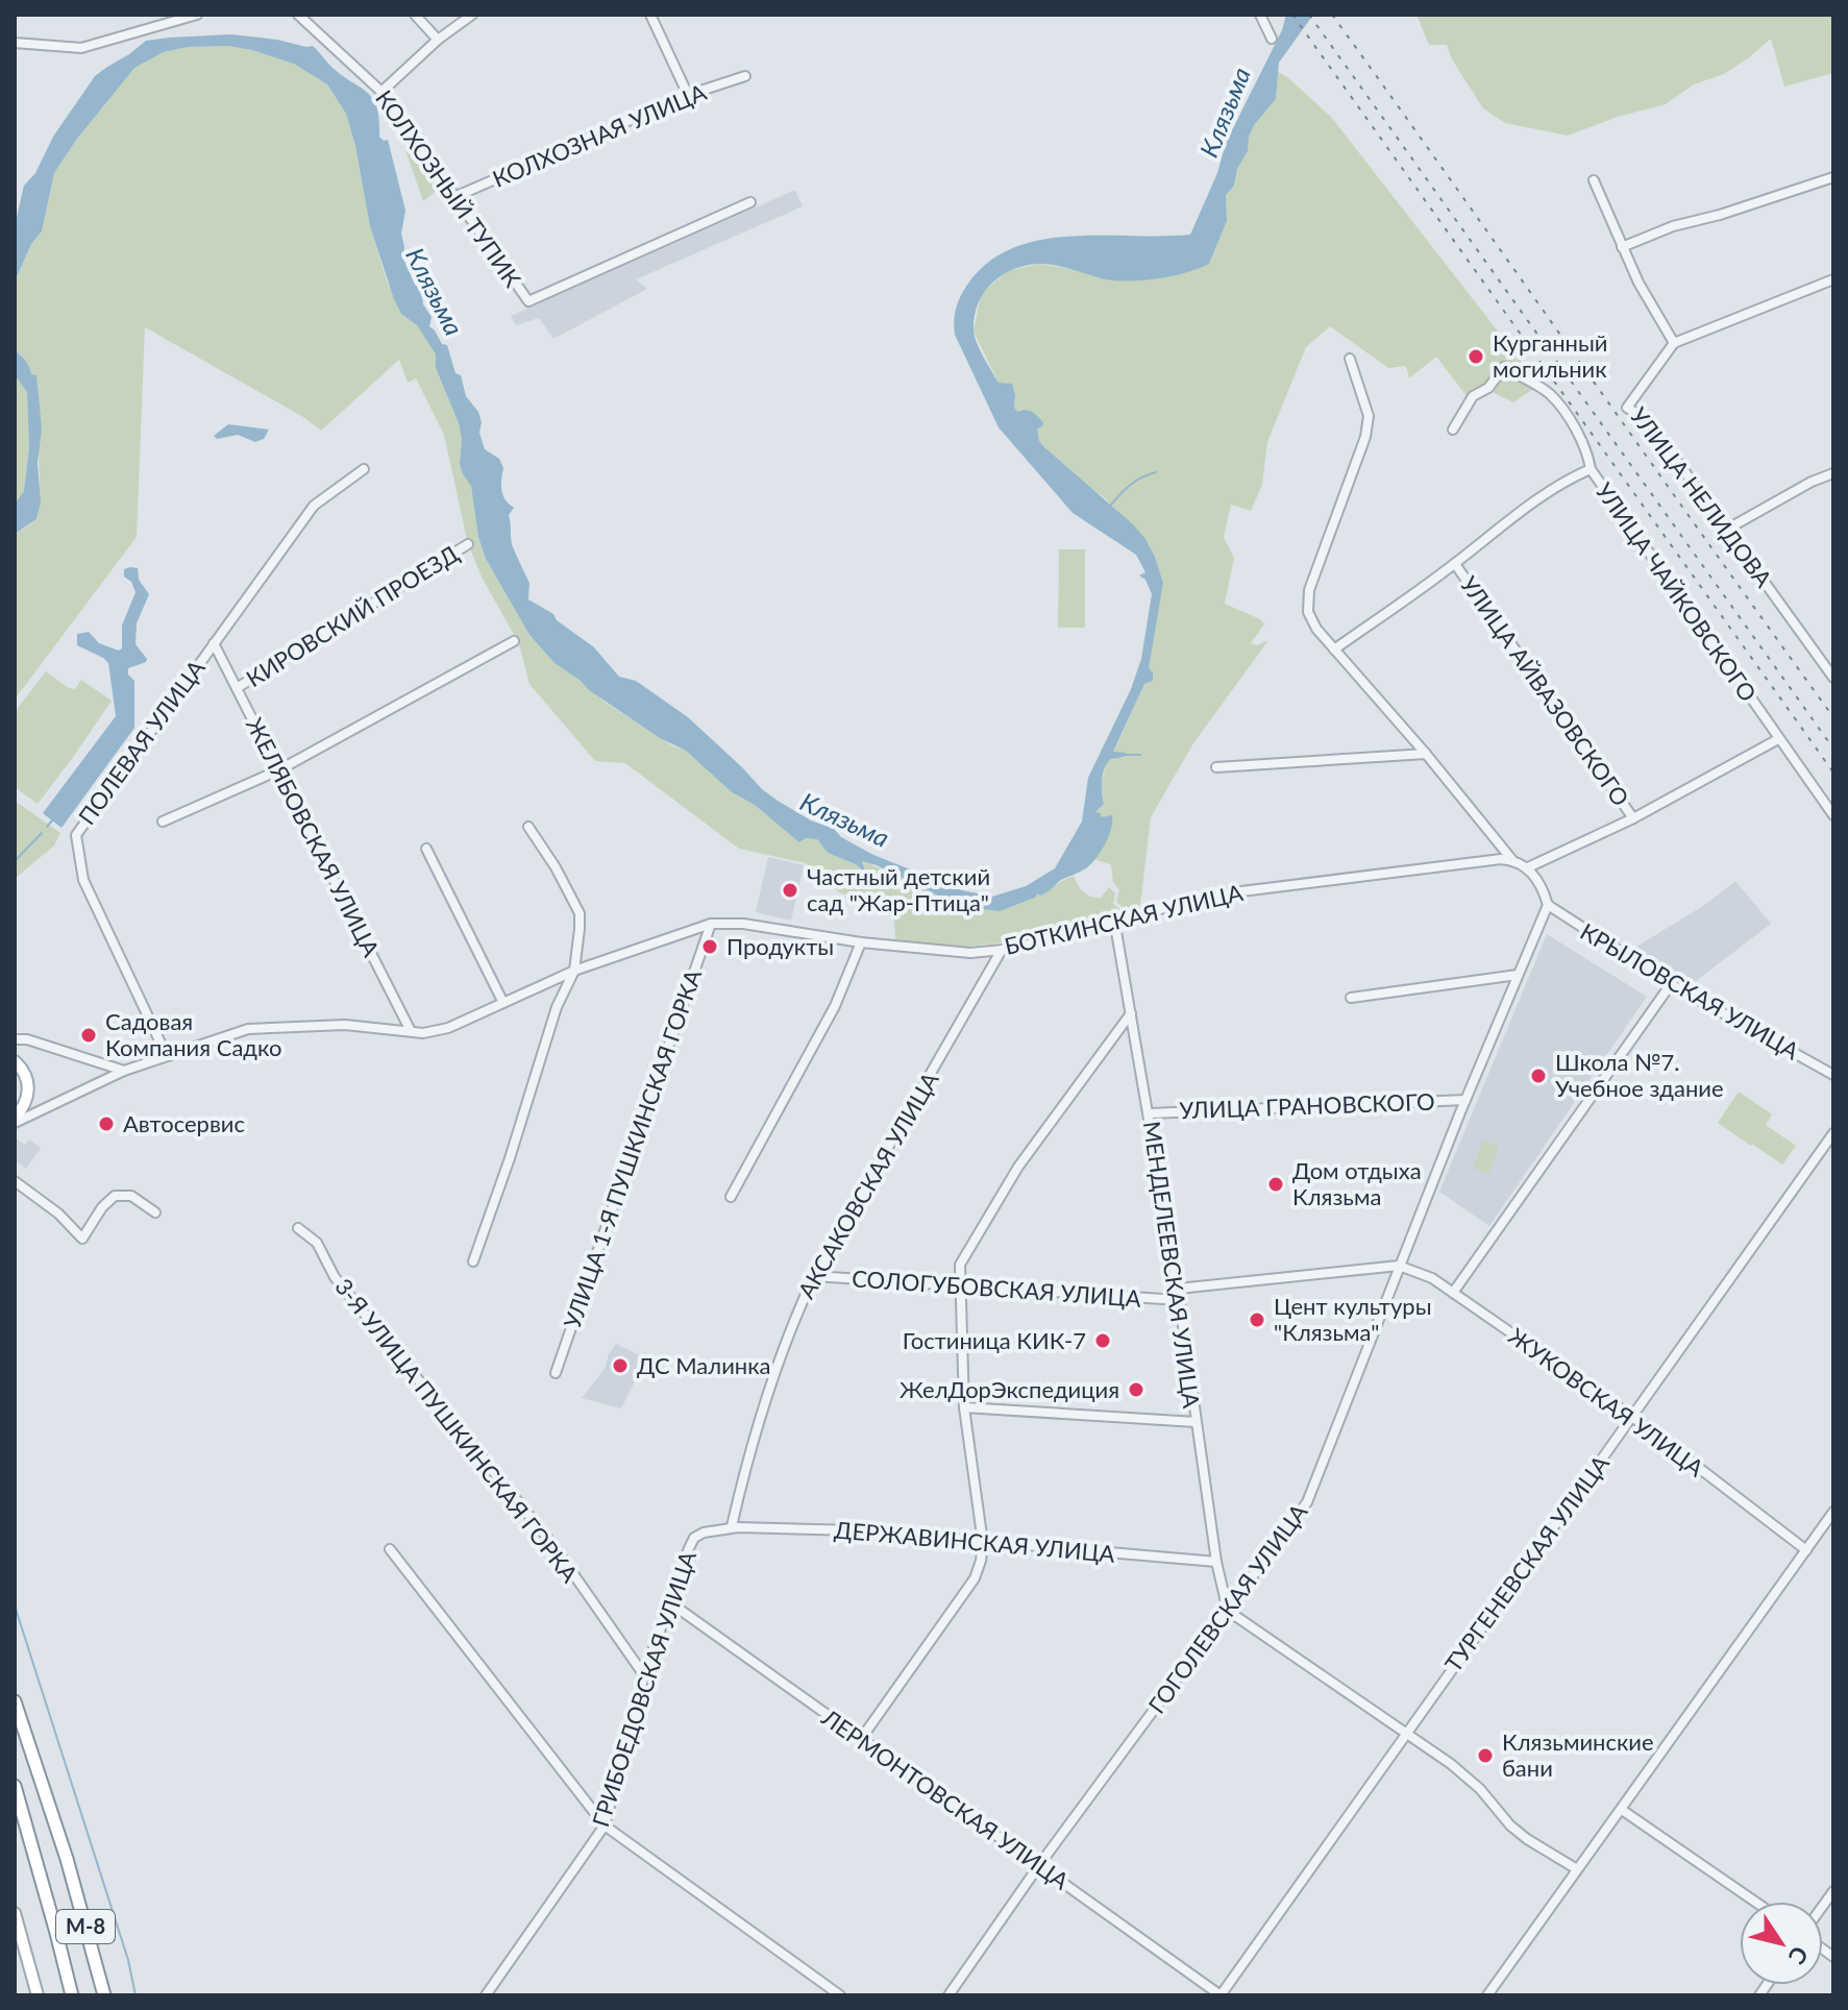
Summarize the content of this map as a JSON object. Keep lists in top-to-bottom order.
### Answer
{
  "streets": {
    "highway": ["М-8"],
    "street": [
      "КОЛХОЗНАЯ УЛИЦА",
      "КОЛХОЗНЫЙ ТУПИК",
      "УЛИЦА НЕЛИДОВА",
      "УЛИЦА ЧАЙКОВСКОГО",
      "КИРОВСКИЙ ПРОЕЗД",
      "УЛИЦА АЙВАЗОВСКОГО",
      "ПОЛЕВАЯ УЛИЦА",
      "ЖЕЛЯБОВСКАЯ УЛИЦА",
      "БОТКИНСКАЯ УЛИЦА",
      "КРЫЛОВСКАЯ УЛИЦА",
      "УЛИЦА ГРАНОВСКОГО",
      "УЛИЦА 1-Я ПУШКИНСКАЯ ГОРКА",
      "АКСАКОВСКАЯ УЛИЦА",
      "МЕНДЕЛЕЕВСКАЯ УЛИЦА",
      "СОЛОГУБОВСКАЯ УЛИЦА",
      "ЖУКОВСКАЯ УЛИЦА",
      "3-Я УЛИЦА ПУШКИНСКАЯ ГОРКА",
      "ДЕРЖАВИНСКАЯ УЛИЦА",
      "ТУРГЕНЕВСКАЯ УЛИЦА",
      "ГОГОЛЕВСКАЯ УЛИЦА",
      "ГРИБОЕДОВСКАЯ УЛИЦА",
      "ЛЕРМОНТОВСКАЯ УЛИЦА"
    ]
  },
  "crossings": [
    ["КОЛХОЗНАЯ УЛИЦА", "КОЛХОЗНЫЙ ТУПИК"],
    ["КИРОВСКИЙ ПРОЕЗД", "ЖЕЛЯБОВСКАЯ УЛИЦА"],
    ["ПОЛЕВАЯ УЛИЦА", "ЖЕЛЯБОВСКАЯ УЛИЦА"],
    ["ПОЛЕВАЯ УЛИЦА", "БОТКИНСКАЯ УЛИЦА"],
    ["ЖЕЛЯБОВСКАЯ УЛИЦА", "БОТКИНСКАЯ УЛИЦА"],
    ["БОТКИНСКАЯ УЛИЦА", "УЛИЦА 1-Я ПУШКИНСКАЯ ГОРКА"],
    ["БОТКИНСКАЯ УЛИЦА", "АКСАКОВСКАЯ УЛИЦА"],
    ["БОТКИНСКАЯ УЛИЦА", "МЕНДЕЛЕЕВСКАЯ УЛИЦА"],
    ["КРЫЛОВСКАЯ УЛИЦА", "ГОГОЛЕВСКАЯ УЛИЦА"],
    ["УЛИЦА ГРАНОВСКОГО", "МЕНДЕЛЕЕВСКАЯ УЛИЦА"],
    ["УЛИЦА ГРАНОВСКОГО", "ГОГОЛЕВСКАЯ УЛИЦА"],
    ["АКСАКОВСКАЯ УЛИЦА", "СОЛОГУБОВСКАЯ УЛИЦА"],
    ["АКСАКОВСКАЯ УЛИЦА", "ДЕРЖАВИНСКАЯ УЛИЦА"],
    ["АКСАКОВСКАЯ УЛИЦА", "ГРИБОЕДОВСКАЯ УЛИЦА"],
    ["МЕНДЕЛЕЕВСКАЯ УЛИЦА", "СОЛОГУБОВСКАЯ УЛИЦА"],
    ["МЕНДЕЛЕЕВСКАЯ УЛИЦА", "ДЕРЖАВИНСКАЯ УЛИЦА"],
    ["МЕНДЕЛЕЕВСКАЯ УЛИЦА", "ГОГОЛЕВСКАЯ УЛИЦА"],
    ["ЖУКОВСКАЯ УЛИЦА", "ТУРГЕНЕВСКАЯ УЛИЦА"],
    ["ЖУКОВСКАЯ УЛИЦА", "ГОГОЛЕВСКАЯ УЛИЦА"],
    ["3-Я УЛИЦА ПУШКИНСКАЯ ГОРКА", "ГРИБОЕДОВСКАЯ УЛИЦА"],
    ["ДЕРЖАВИНСКАЯ УЛИЦА", "ГРИБОЕДОВСКАЯ УЛИЦА"],
    ["ТУРГЕНЕВСКАЯ УЛИЦА", "ЛЕРМОНТОВСКАЯ УЛИЦА"],
    ["ГОГОЛЕВСКАЯ УЛИЦА", "ЛЕРМОНТОВСКАЯ УЛИЦА"],
    ["ГРИБОЕДОВСКАЯ УЛИЦА", "ЛЕРМОНТОВСКАЯ УЛИЦА"]
  ],
  "water": ["Клязьма"],
  "places": [
    "Курганный могильник",
    "Частный детский сад \"Жар-Птица\"",
    "Продукты",
    "Садовая Компания Садко",
    "Школа №7. Учебное здание",
    "Автосервис",
    "Дом отдыха Клязьма",
    "Цент культуры \"Клязьма\"",
    "Гостиница КИК-7",
    "ДС Малинка",
    "ЖелДорЭкспедиция",
    "Клязьминские бани"
  ],
  "north": "bottom right"
}
